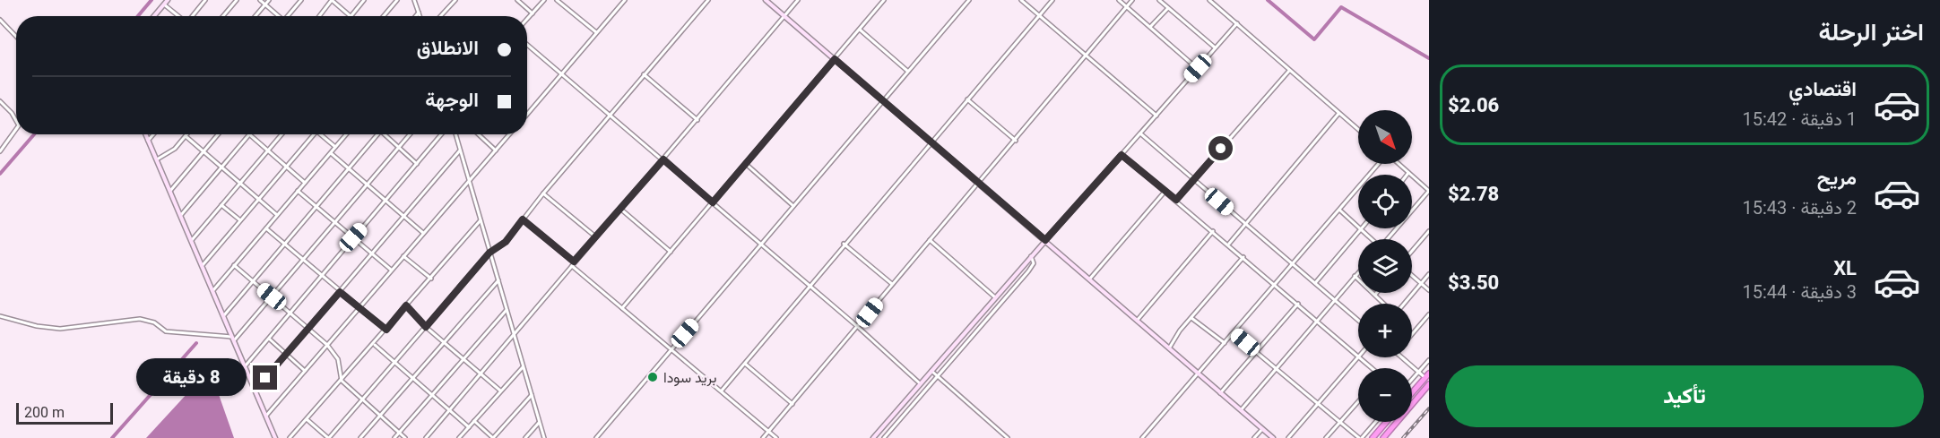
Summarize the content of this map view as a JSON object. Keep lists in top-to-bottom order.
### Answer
{
  "places": ["بريد سودا"],
  "scale_bar": "200 m",
  "north": "bottom right",
  "page": {
    "heading": "اختر الرحلة",
    "banner": ["الانطلاق", "الوجهة"],
    "list": [
      {
        "name": "اقتصادي",
        "note": "1 دقيقة · 15:42",
        "value": "$2.06"
      },
      {
        "name": "مريح",
        "note": "2 دقيقة · 15:43",
        "value": "$2.78"
      },
      {
        "name": "XL",
        "note": "3 دقيقة · 15:44",
        "value": "$3.50"
      }
    ],
    "map_buttons": ["+", "−"],
    "buttons": "تأكيد",
    "bubble": "8 دقيقة",
    "scale": "200 m"
  }
}
